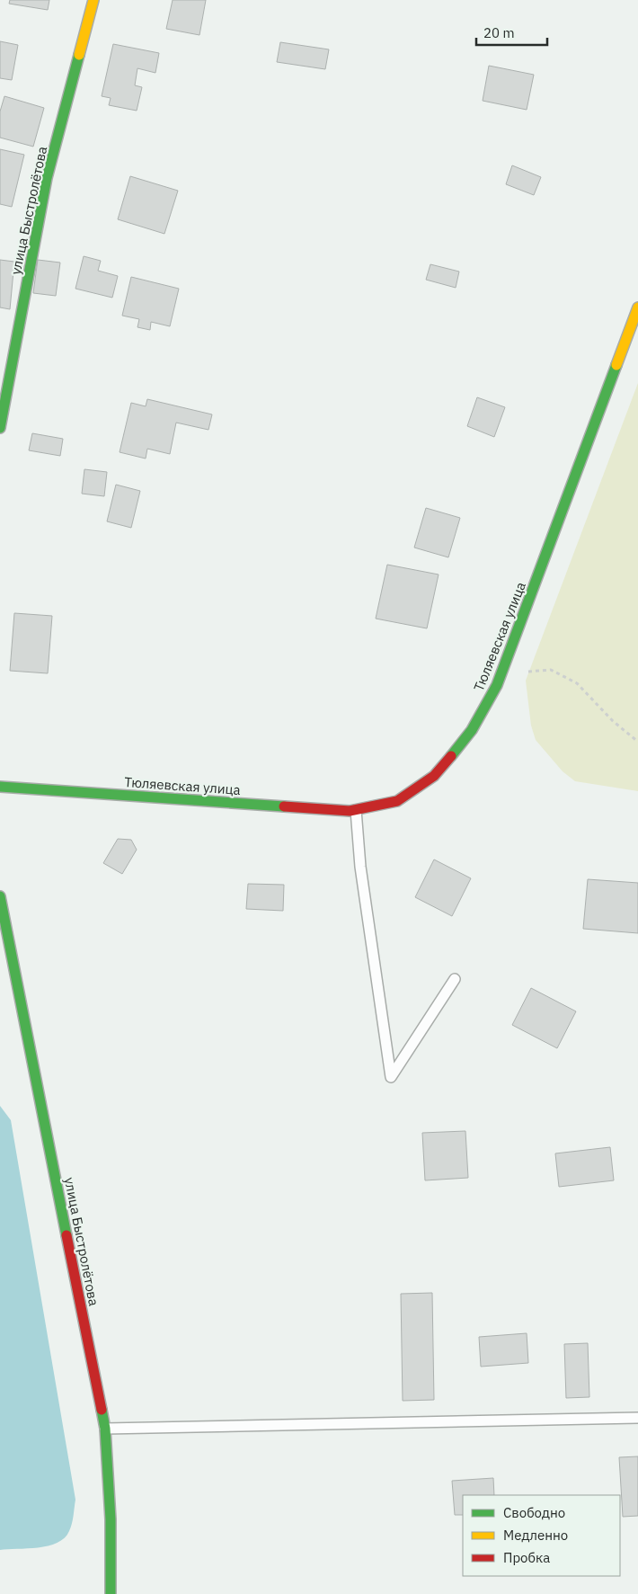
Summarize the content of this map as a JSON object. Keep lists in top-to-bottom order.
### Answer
{
  "streets": {
    "street": ["улица Быстролётова", "Тюляевская улица"]
  },
  "legend": ["Свободно", "Медленно", "Пробка"],
  "scale_bar": "20 m"
}
